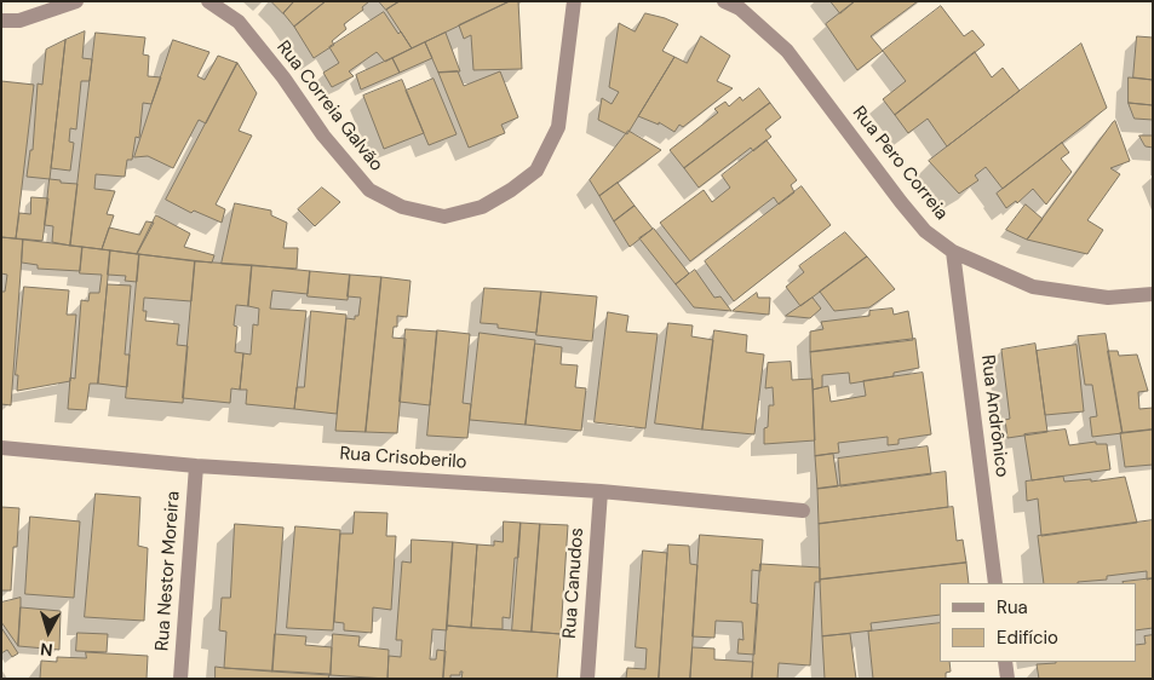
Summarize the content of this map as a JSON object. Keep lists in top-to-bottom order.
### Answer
{
  "streets": {
    "street": [
      "Rua Correia Galvão",
      "Rua Pero Correia",
      "Rua Andrônico",
      "Rua Crisoberilo",
      "Rua Nestor Moreira",
      "Rua Canudos"
    ]
  },
  "crossings": [
    ["Rua Pero Correia", "Rua Andrônico"],
    ["Rua Crisoberilo", "Rua Nestor Moreira"],
    ["Rua Crisoberilo", "Rua Canudos"]
  ],
  "legend": ["Rua", "Edifício"],
  "north": "bottom"
}
